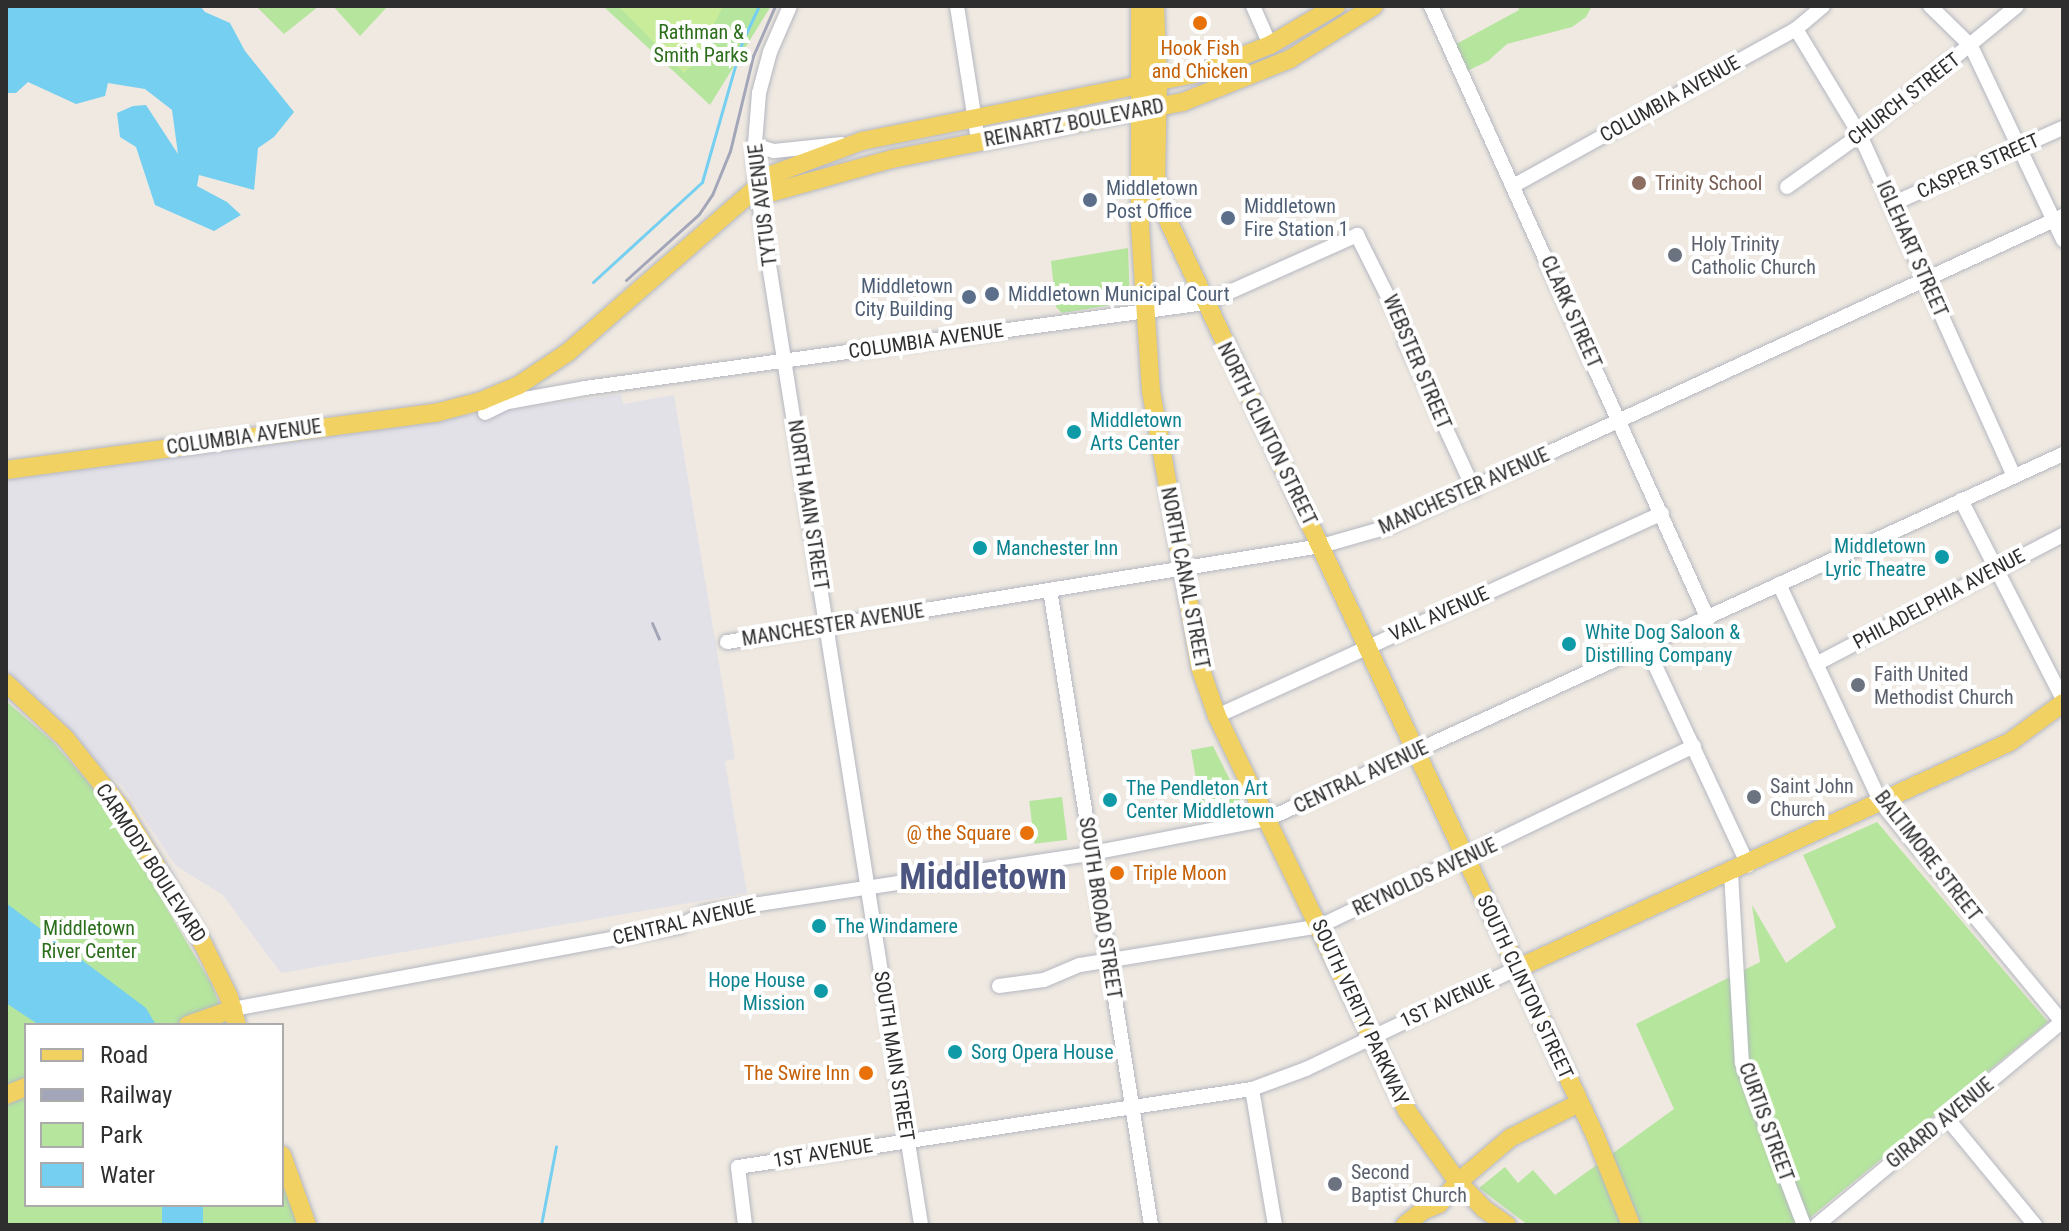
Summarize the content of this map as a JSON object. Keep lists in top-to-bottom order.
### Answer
{
  "streets": {
    "main road": [
      "COLUMBIA AVENUE",
      "REINARTZ BOULEVARD",
      "NORTH CLINTON STREET",
      "NORTH CANAL STREET",
      "CENTRAL AVENUE",
      "CARMODY BOULEVARD",
      "SOUTH CLINTON STREET",
      "1ST AVENUE",
      "SOUTH VERITY PARKWAY"
    ],
    "street": [
      "CHURCH STREET",
      "CASPER STREET",
      "TYTUS AVENUE",
      "IGLEHART STREET",
      "CLARK STREET",
      "WEBSTER STREET",
      "MANCHESTER AVENUE",
      "NORTH MAIN STREET",
      "PHILADELPHIA AVENUE",
      "VAIL AVENUE",
      "BALTIMORE STREET",
      "REYNOLDS AVENUE",
      "SOUTH BROAD STREET",
      "SOUTH MAIN STREET",
      "CURTIS STREET",
      "GIRARD AVENUE"
    ]
  },
  "crossings": [
    ["COLUMBIA AVENUE", "REINARTZ BOULEVARD"],
    ["COLUMBIA AVENUE", "TYTUS AVENUE"],
    ["COLUMBIA AVENUE", "IGLEHART STREET"],
    ["COLUMBIA AVENUE", "CLARK STREET"],
    ["COLUMBIA AVENUE", "WEBSTER STREET"],
    ["COLUMBIA AVENUE", "NORTH CLINTON STREET"],
    ["COLUMBIA AVENUE", "NORTH MAIN STREET"],
    ["COLUMBIA AVENUE", "NORTH CANAL STREET"],
    ["CHURCH STREET", "IGLEHART STREET"],
    ["REINARTZ BOULEVARD", "TYTUS AVENUE"],
    ["REINARTZ BOULEVARD", "NORTH CLINTON STREET"],
    ["REINARTZ BOULEVARD", "NORTH CANAL STREET"],
    ["CASPER STREET", "IGLEHART STREET"],
    ["TYTUS AVENUE", "NORTH MAIN STREET"],
    ["IGLEHART STREET", "MANCHESTER AVENUE"],
    ["IGLEHART STREET", "CENTRAL AVENUE"],
    ["CLARK STREET", "MANCHESTER AVENUE"],
    ["CLARK STREET", "VAIL AVENUE"],
    ["CLARK STREET", "CENTRAL AVENUE"],
    ["WEBSTER STREET", "MANCHESTER AVENUE"],
    ["NORTH CLINTON STREET", "MANCHESTER AVENUE"],
    ["NORTH CLINTON STREET", "NORTH CANAL STREET"],
    ["NORTH CLINTON STREET", "VAIL AVENUE"],
    ["NORTH CLINTON STREET", "CENTRAL AVENUE"],
    ["NORTH CLINTON STREET", "SOUTH CLINTON STREET"],
    ["MANCHESTER AVENUE", "NORTH MAIN STREET"],
    ["MANCHESTER AVENUE", "NORTH CANAL STREET"],
    ["MANCHESTER AVENUE", "SOUTH BROAD STREET"],
    ["NORTH MAIN STREET", "CENTRAL AVENUE"],
    ["NORTH MAIN STREET", "SOUTH MAIN STREET"],
    ["NORTH CANAL STREET", "VAIL AVENUE"],
    ["NORTH CANAL STREET", "CENTRAL AVENUE"],
    ["NORTH CANAL STREET", "SOUTH VERITY PARKWAY"],
    ["PHILADELPHIA AVENUE", "BALTIMORE STREET"],
    ["CENTRAL AVENUE", "BALTIMORE STREET"],
    ["CENTRAL AVENUE", "CARMODY BOULEVARD"],
    ["CENTRAL AVENUE", "SOUTH BROAD STREET"],
    ["CENTRAL AVENUE", "SOUTH CLINTON STREET"],
    ["CENTRAL AVENUE", "SOUTH VERITY PARKWAY"],
    ["CENTRAL AVENUE", "SOUTH MAIN STREET"],
    ["CENTRAL AVENUE", "CURTIS STREET"],
    ["BALTIMORE STREET", "1ST AVENUE"],
    ["BALTIMORE STREET", "GIRARD AVENUE"],
    ["REYNOLDS AVENUE", "SOUTH BROAD STREET"],
    ["REYNOLDS AVENUE", "SOUTH CLINTON STREET"],
    ["REYNOLDS AVENUE", "SOUTH VERITY PARKWAY"],
    ["REYNOLDS AVENUE", "CURTIS STREET"],
    ["SOUTH BROAD STREET", "1ST AVENUE"],
    ["SOUTH CLINTON STREET", "1ST AVENUE"],
    ["1ST AVENUE", "SOUTH VERITY PARKWAY"],
    ["1ST AVENUE", "SOUTH MAIN STREET"],
    ["1ST AVENUE", "CURTIS STREET"]
  ],
  "districts": ["Middletown"],
  "parks": ["Rathman & Smith Parks", "Middletown River Center"],
  "places": [
    "Hook Fish and Chicken",
    "Trinity School",
    "Middletown Post Office",
    "Middletown Fire Station 1",
    "Holy Trinity Catholic Church",
    "Middletown Municipal Court",
    "Middletown City Building",
    "Middletown Arts Center",
    "Manchester Inn",
    "Middletown Lyric Theatre",
    "White Dog Saloon & Distilling Company",
    "Faith United Methodist Church",
    "Saint John Church",
    "The Pendleton Art Center Middletown",
    "@ the Square",
    "Triple Moon",
    "The Windamere",
    "Hope House Mission",
    "Sorg Opera House",
    "The Swire Inn",
    "Second Baptist Church"
  ],
  "legend": [
    "Road",
    "Railway",
    "Park",
    "Water"
  ]
}
